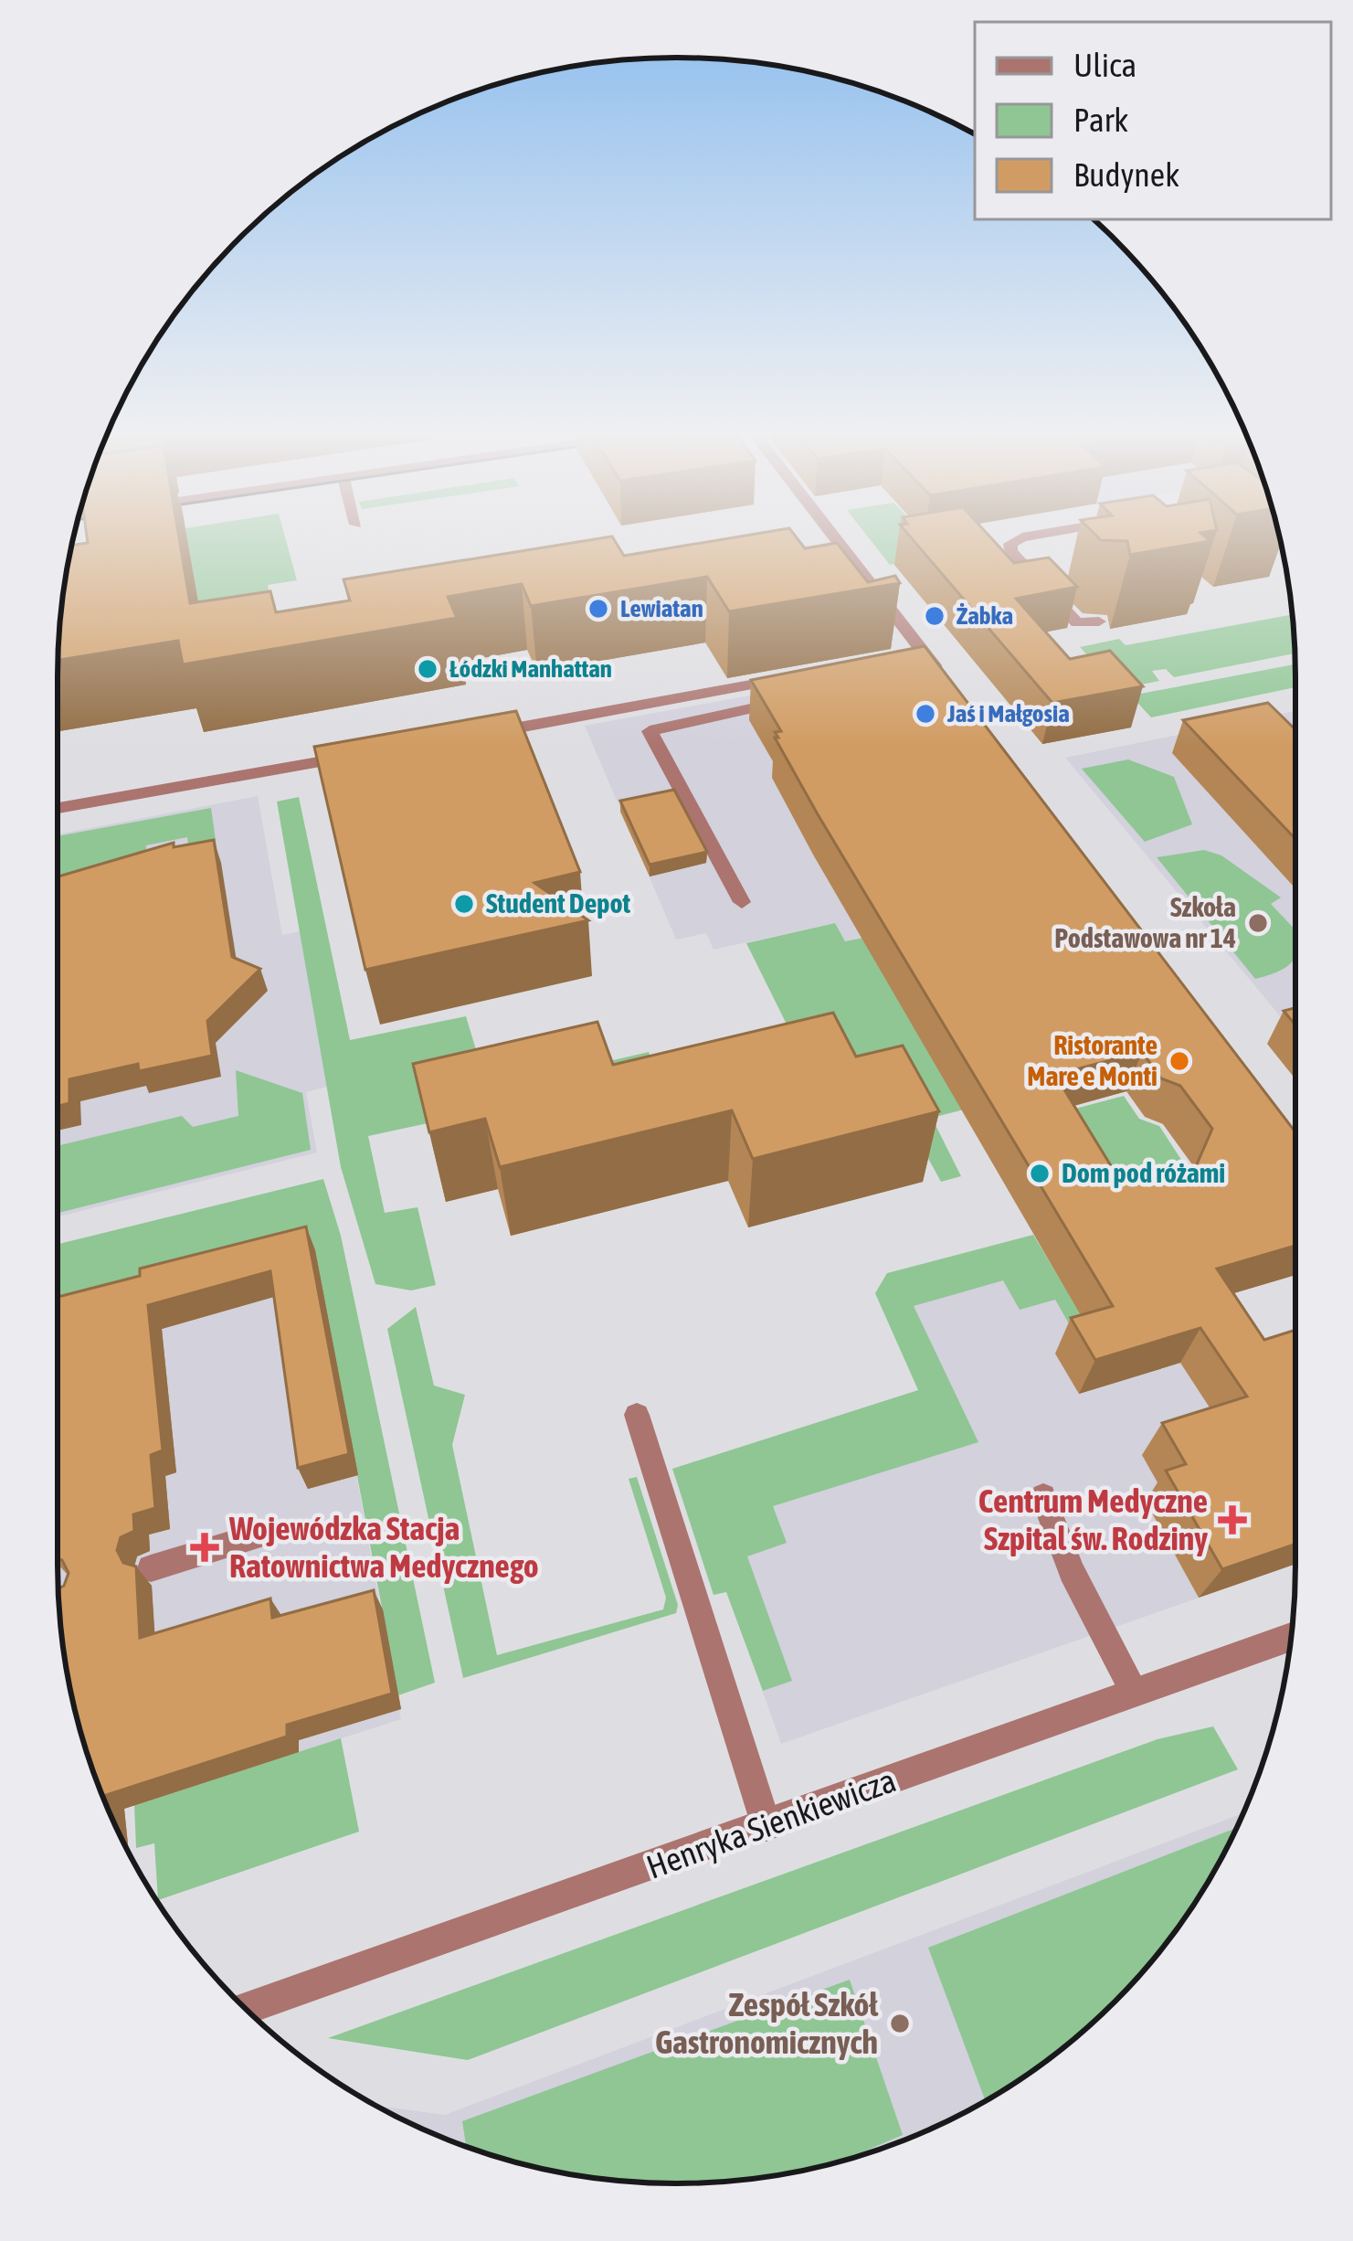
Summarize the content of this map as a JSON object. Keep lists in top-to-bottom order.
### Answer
{
  "streets": {
    "street": ["Henryka Sienkiewicza"]
  },
  "places": {
    "other": [
      "Lewiatan",
      "Żabka",
      "Łódzki Manhattan",
      "Jaś i Małgosia",
      "Student Depot",
      "Szkoła Podstawowa nr 14",
      "Ristorante Mare e Monti",
      "Dom pod różami",
      "Zespół Szkół Gastronomicznych"
    ],
    "health": ["Centrum Medyczne Szpital św. Rodziny", "Wojewódzka Stacja Ratownictwa Medycznego"]
  },
  "legend": ["Ulica", "Park", "Budynek"]
}
